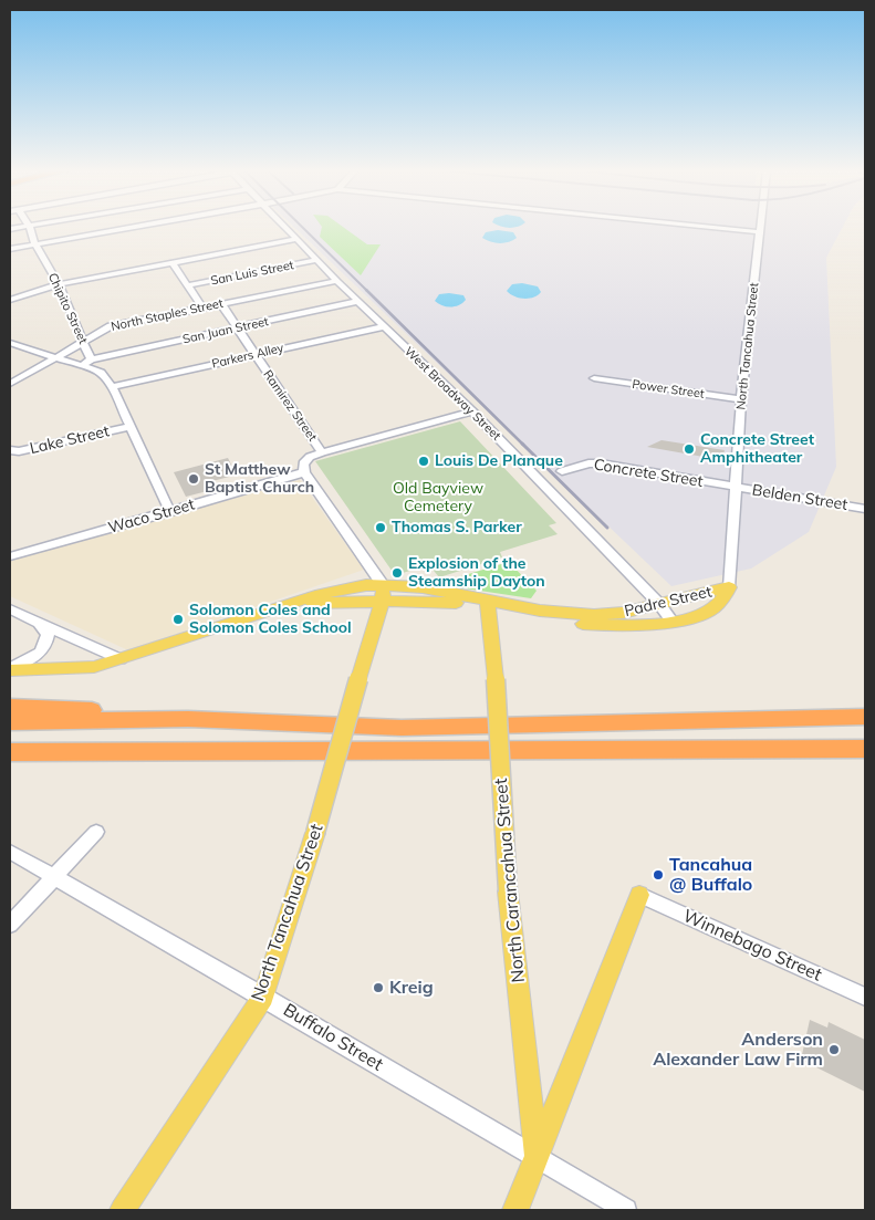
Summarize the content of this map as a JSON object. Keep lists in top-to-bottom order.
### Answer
{
  "streets": {
    "main road": ["North Tancahua Street", "Padre Street", "North Carancahua Street"],
    "street": [
      "San Luis Street",
      "Chipito Street",
      "North Staples Street",
      "San Juan Street",
      "Parkers Alley",
      "Power Street",
      "West Broadway Street",
      "Ramirez Street",
      "Lake Street",
      "Concrete Street",
      "Belden Street",
      "Waco Street",
      "Winnebago Street",
      "Buffalo Street"
    ]
  },
  "crossings": [
    ["San Luis Street", "West Broadway Street"],
    ["Chipito Street", "North Staples Street"],
    ["Chipito Street", "San Juan Street"],
    ["Chipito Street", "Parkers Alley"],
    ["Chipito Street", "Lake Street"],
    ["Chipito Street", "Waco Street"],
    ["North Staples Street", "West Broadway Street"],
    ["North Staples Street", "Ramirez Street"],
    ["San Juan Street", "West Broadway Street"],
    ["San Juan Street", "Ramirez Street"],
    ["North Tancahua Street", "Power Street"],
    ["North Tancahua Street", "Concrete Street"],
    ["North Tancahua Street", "Belden Street"],
    ["North Tancahua Street", "Padre Street"],
    ["North Tancahua Street", "Buffalo Street"],
    ["Parkers Alley", "West Broadway Street"],
    ["Parkers Alley", "Ramirez Street"],
    ["West Broadway Street", "Padre Street"],
    ["Concrete Street", "Belden Street"],
    ["Padre Street", "North Carancahua Street"],
    ["North Carancahua Street", "Winnebago Street"],
    ["North Carancahua Street", "Buffalo Street"]
  ],
  "parks": ["Old Bayview Cemetery"],
  "places": [
    "Concrete Street Amphitheater",
    "Louis De Planque",
    "St Matthew Baptist Church",
    "Thomas S. Parker",
    "Explosion of the Steamship Dayton",
    "Solomon Coles and Solomon Coles School",
    "Tancahua @ Buffalo",
    "Kreig",
    "Anderson Alexander Law Firm"
  ]
}
